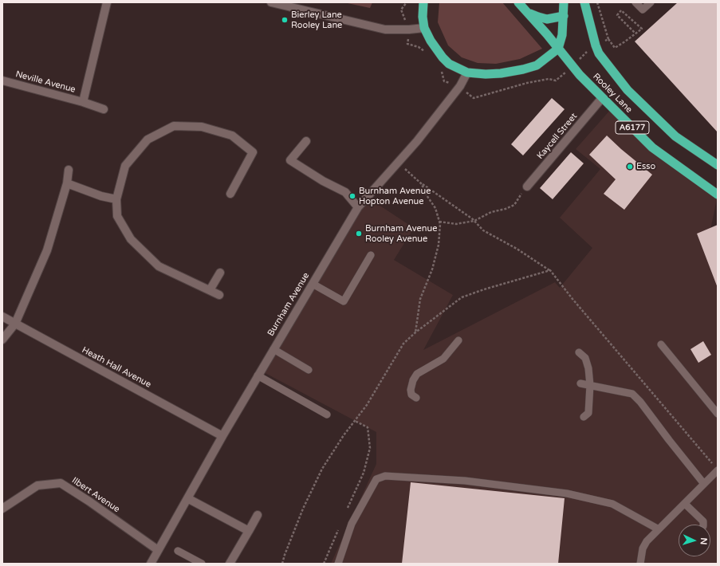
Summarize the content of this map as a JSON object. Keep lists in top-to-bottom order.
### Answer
{
  "streets": {
    "highway": ["Rooley Lane", "A6177"],
    "street": [
      "Neville Avenue",
      "Kaycell Street",
      "Burnham Avenue",
      "Heath Hall Avenue",
      "Ilbert Avenue"
    ]
  },
  "crossings": [
    ["Rooley Lane", "A6177"],
    ["Rooley Lane", "Kaycell Street"],
    ["Burnham Avenue", "Heath Hall Avenue"],
    ["Burnham Avenue", "Ilbert Avenue"]
  ],
  "places": [
    "Bierley Lane Rooley Lane",
    "Esso",
    "Burnham Avenue Hopton Avenue",
    "Burnham Avenue Rooley Avenue"
  ],
  "north": "right"
}
